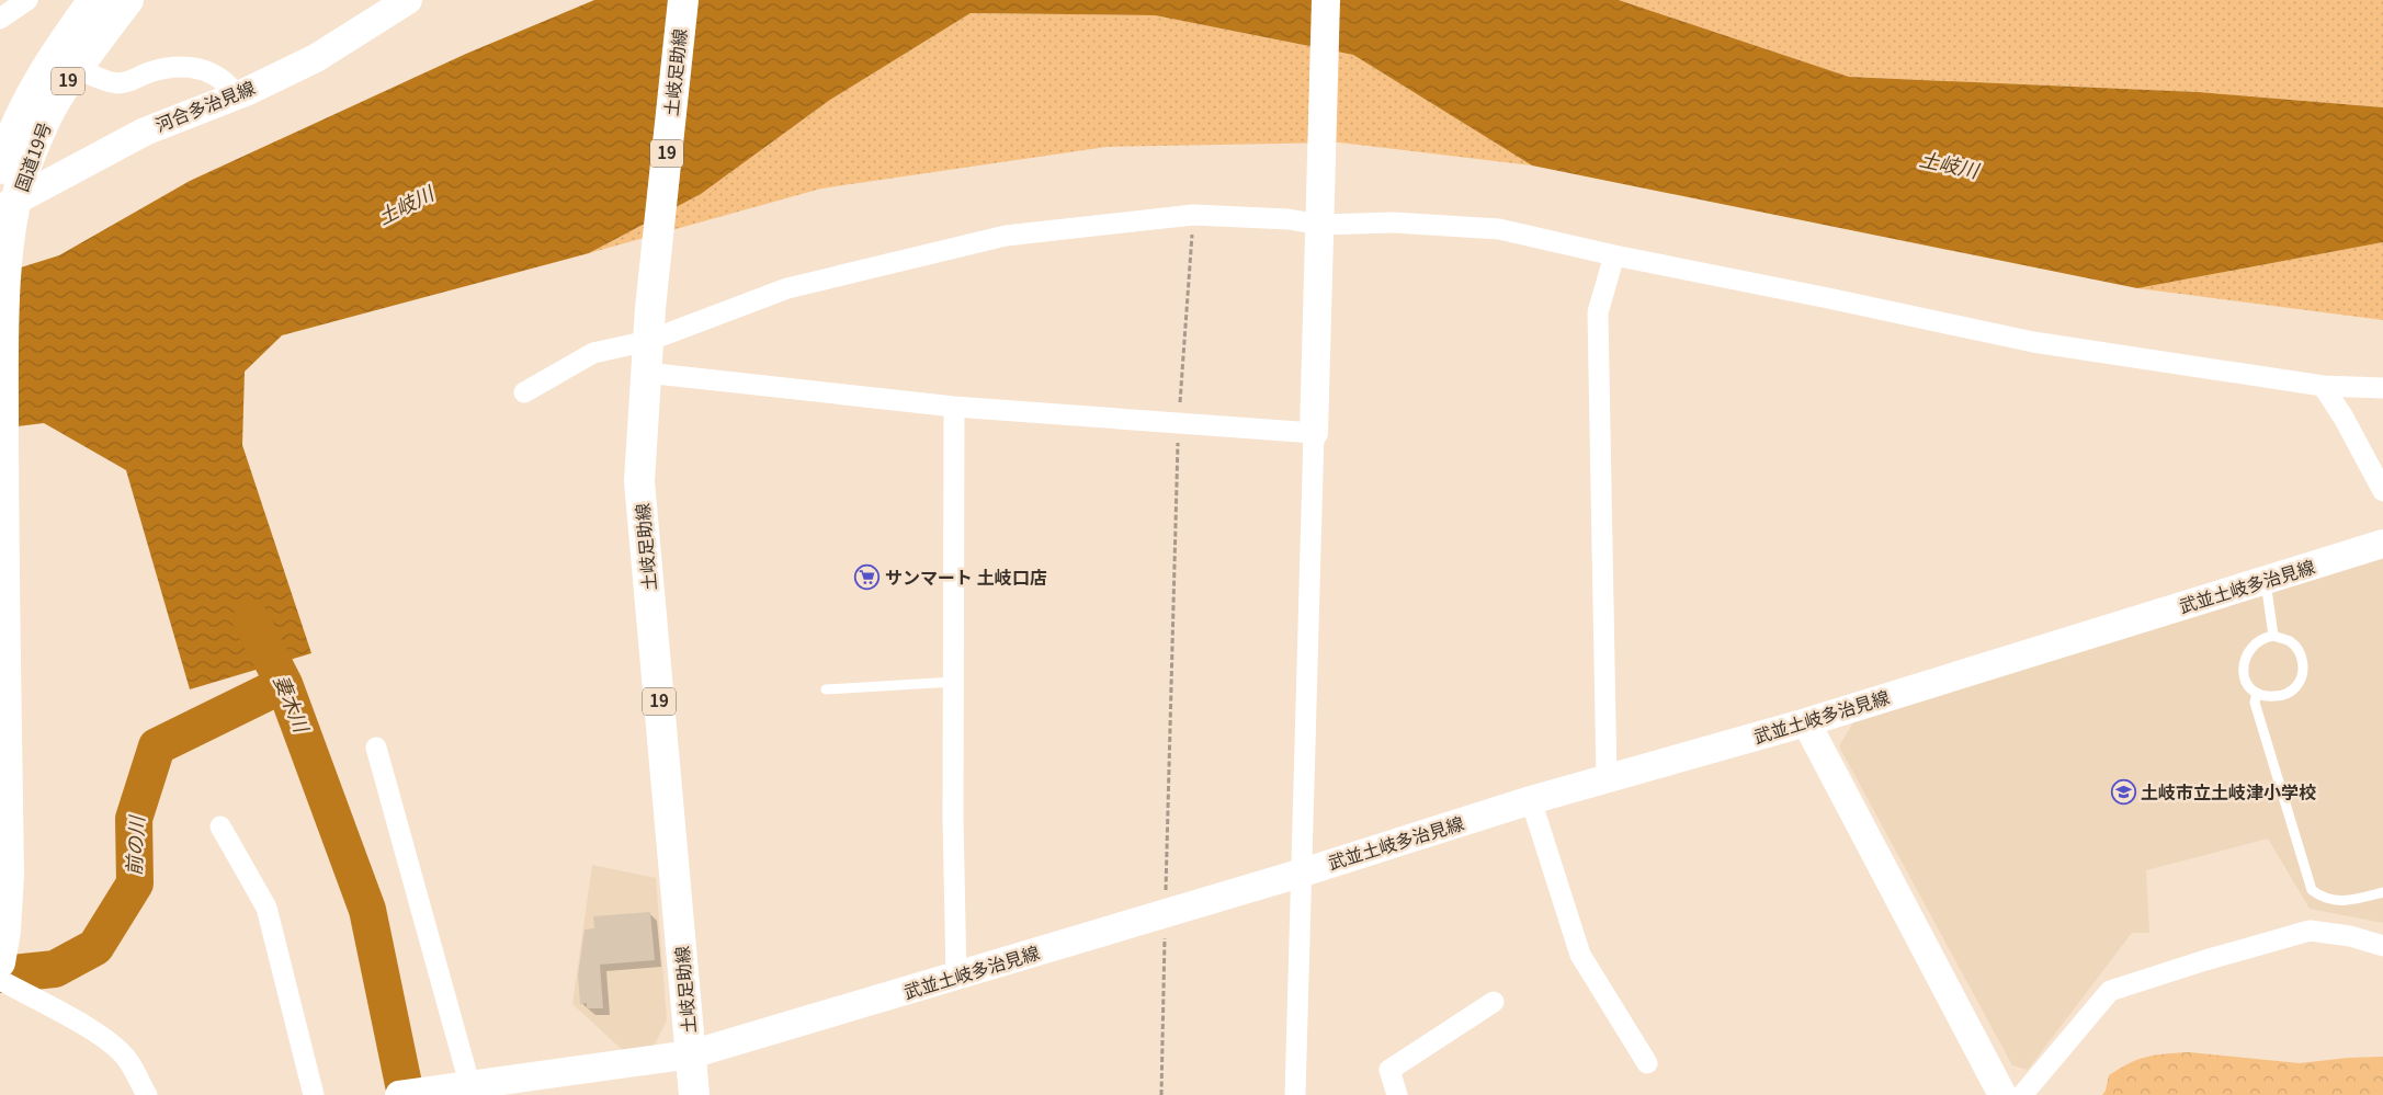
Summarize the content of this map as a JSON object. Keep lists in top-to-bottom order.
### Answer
{
  "streets": {
    "main road": [
      "土岐足助線",
      "19",
      "河合多治見線",
      "国道19号",
      "武並土岐多治見線"
    ]
  },
  "crossings": [
    ["土岐足助線", "武並土岐多治見線"]
  ],
  "water": ["土岐川", "妻木川", "前の川"],
  "places": {
    "supermarket": ["サンマート 土岐口店"],
    "school or university": ["土岐市立土岐津小学校"]
  }
}
